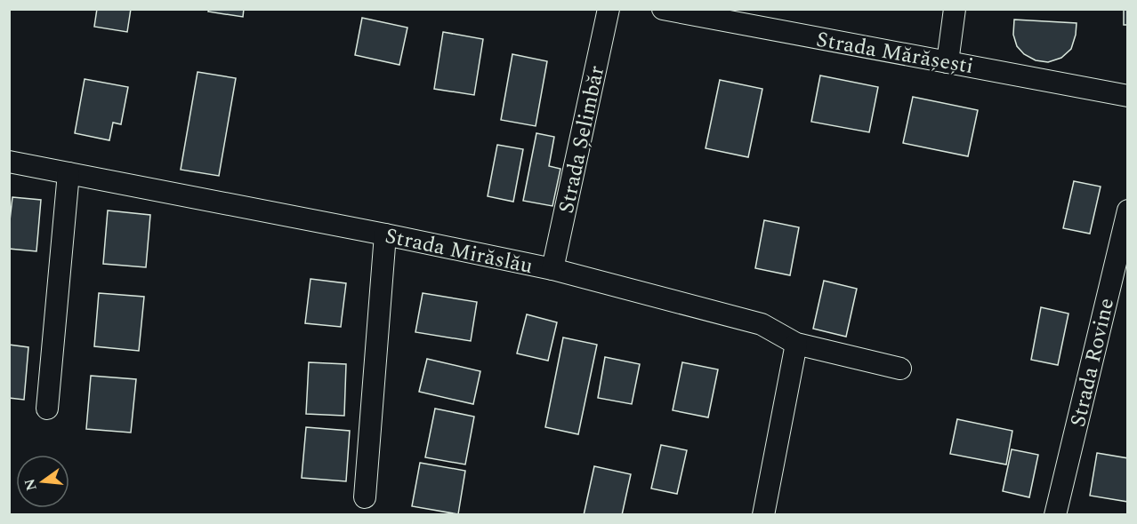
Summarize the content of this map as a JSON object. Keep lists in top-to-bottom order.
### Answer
{
  "streets": {
    "street": [
      "Strada Mărășești",
      "Strada Șelimbăr",
      "Strada Mirăslău",
      "Strada Rovine"
    ]
  },
  "crossings": [
    ["Strada Șelimbăr", "Strada Mirăslău"]
  ],
  "north": "left"
}
